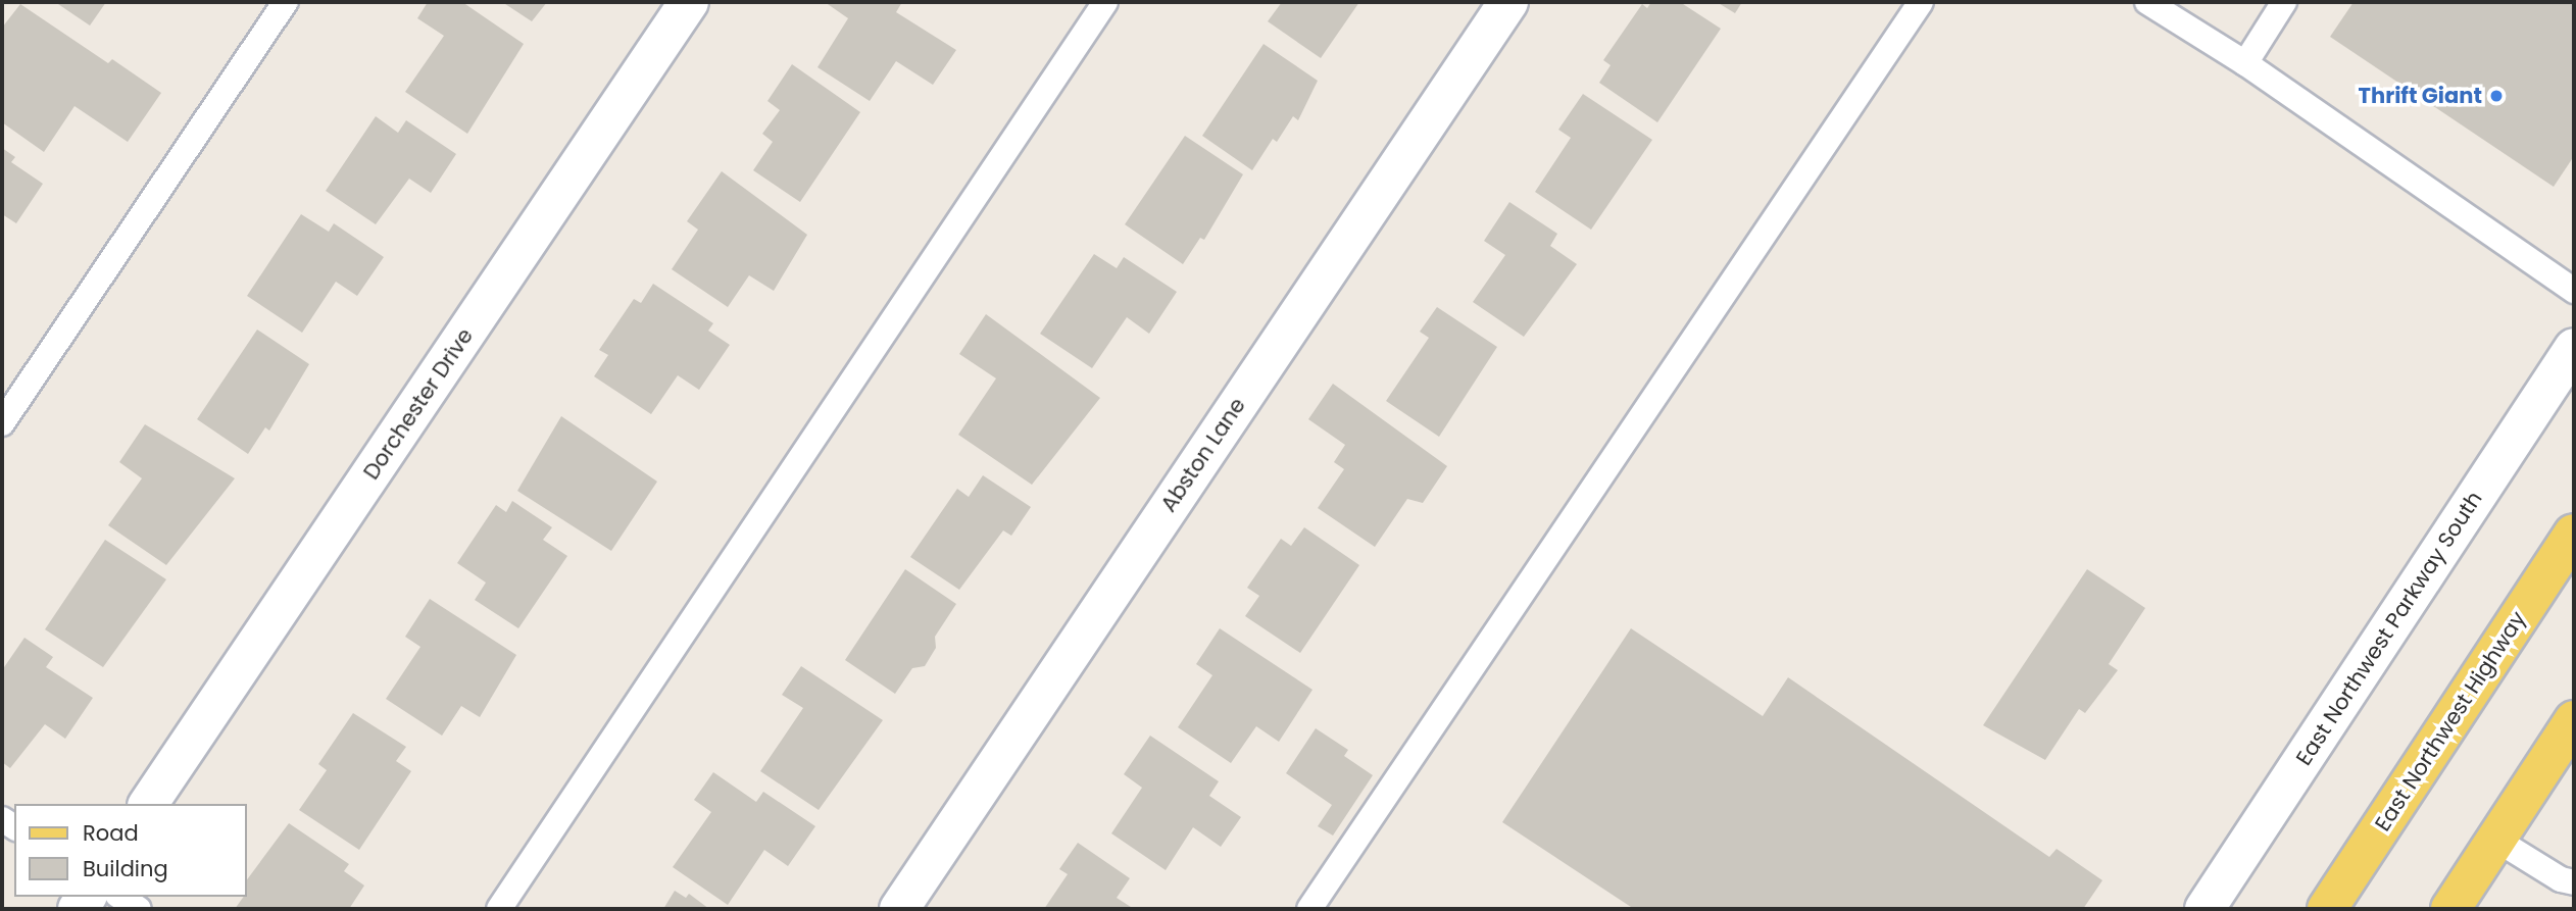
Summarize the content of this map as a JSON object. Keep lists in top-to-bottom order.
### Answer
{
  "streets": {
    "main road": ["East Northwest Highway"],
    "street": ["Dorchester Drive", "Abston Lane", "East Northwest Parkway South"]
  },
  "places": ["Thrift Giant"],
  "legend": ["Road", "Building"]
}
